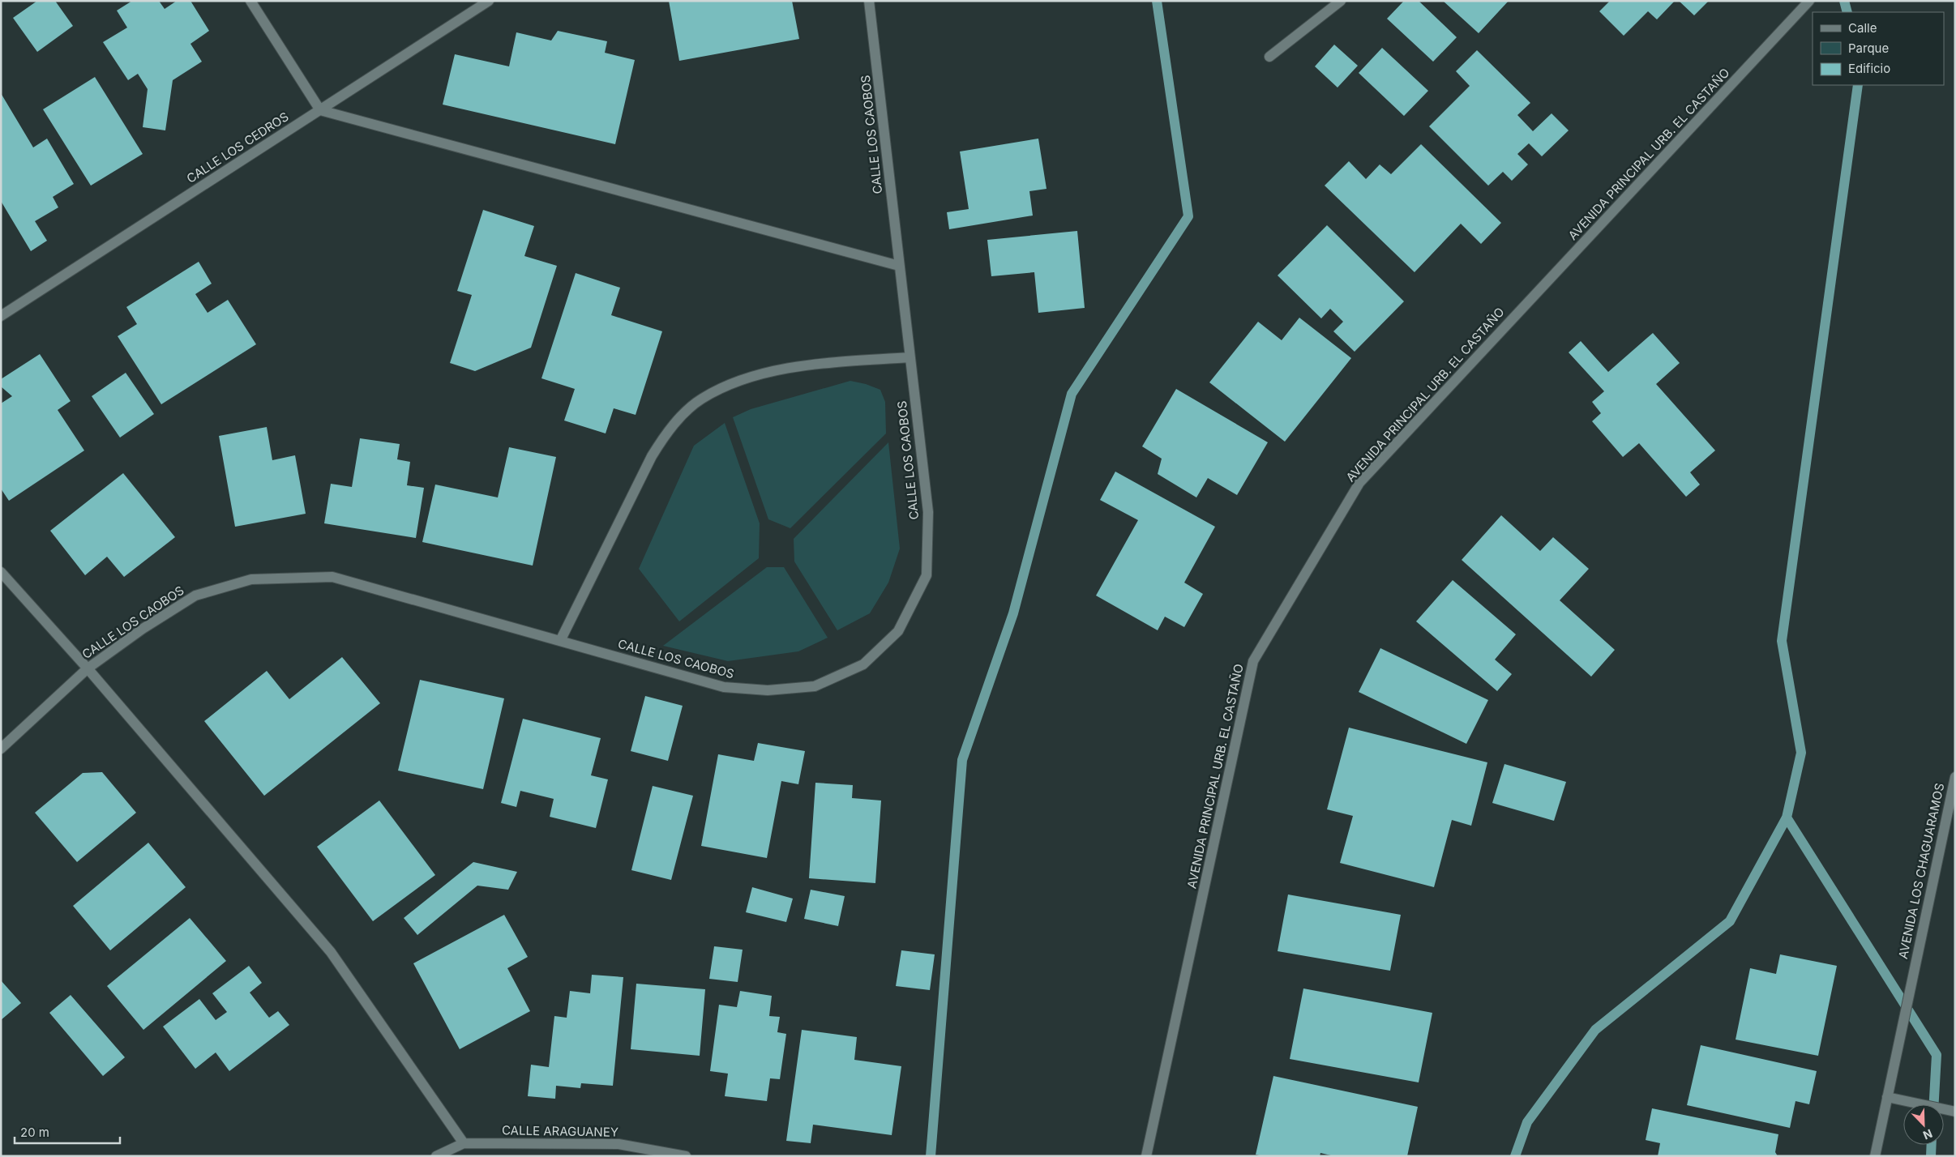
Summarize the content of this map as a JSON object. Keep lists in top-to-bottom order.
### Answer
{
  "streets": {
    "street": [
      "CALLE LOS CAOBOS",
      "CALLE LOS CEDROS",
      "AVENIDA PRINCIPAL URB. EL CASTAÑO",
      "AVENIDA LOS CHAGUARAMOS",
      "CALLE ARAGUANEY"
    ]
  },
  "legend": ["Calle", "Parque", "Edificio"],
  "scale_bar": "20 m",
  "north": "bottom right"
}
